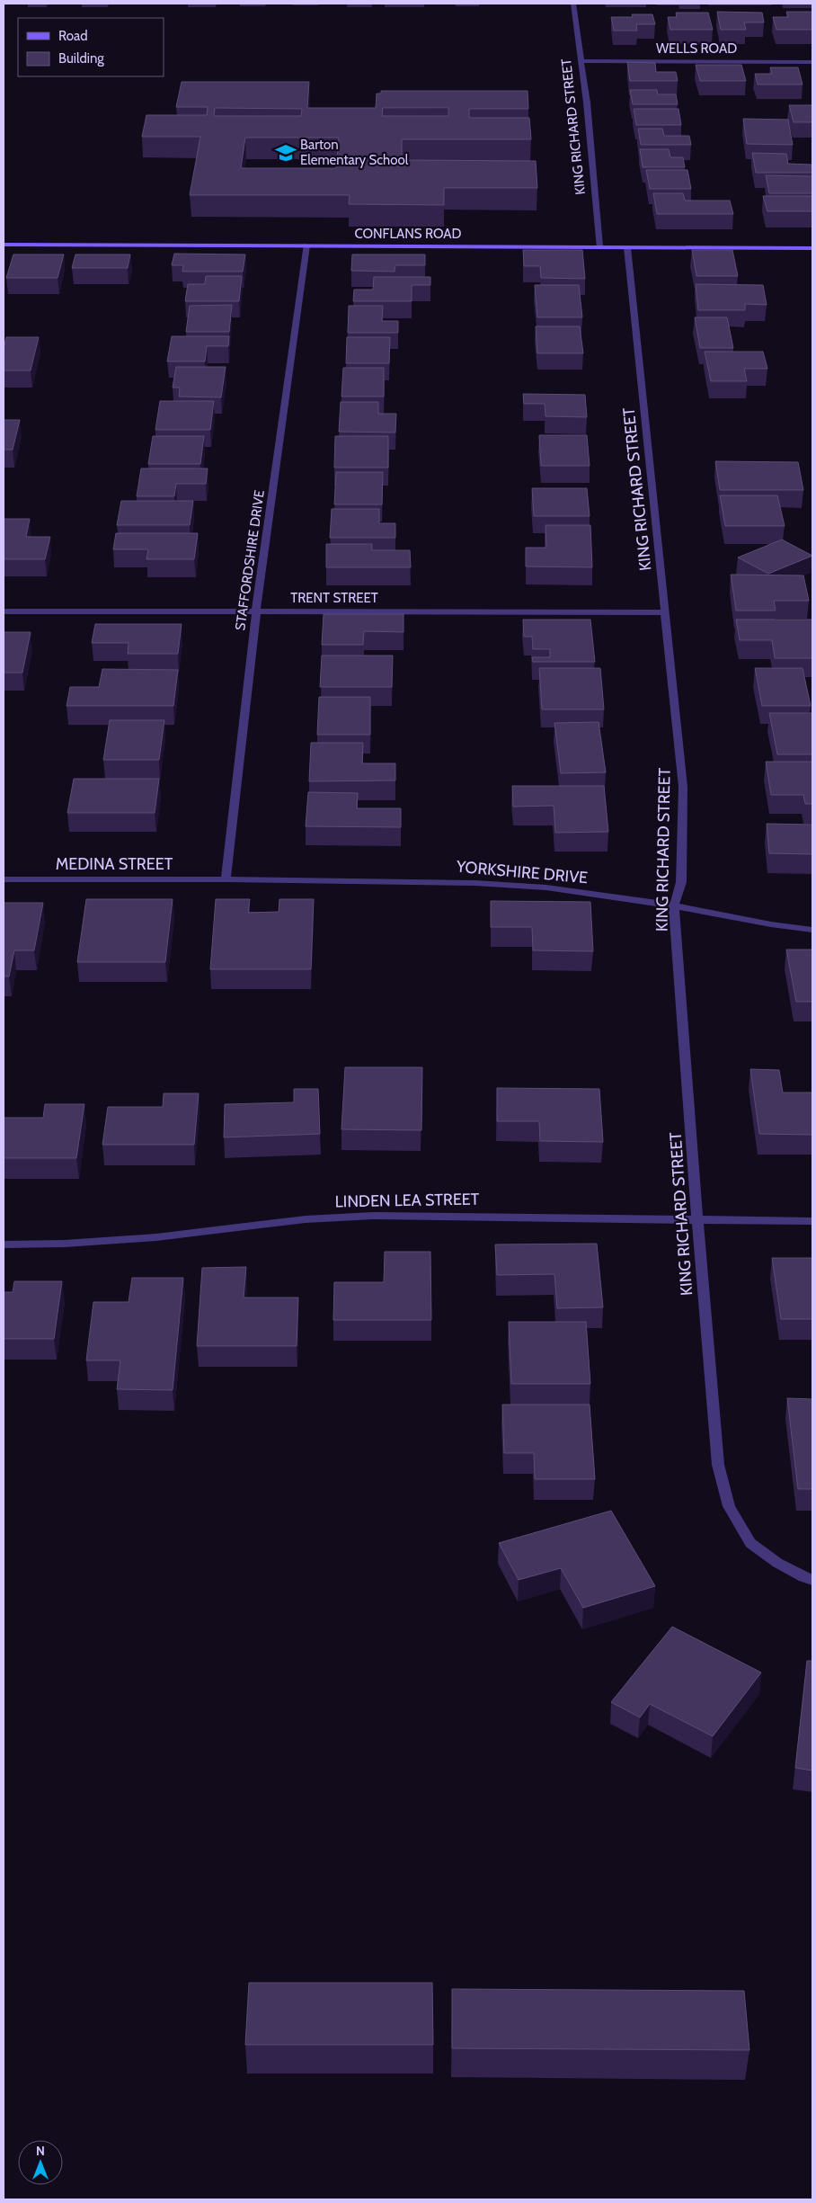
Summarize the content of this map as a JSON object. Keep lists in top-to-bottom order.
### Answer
{
  "streets": {
    "main road": ["CONFLANS ROAD"],
    "street": [
      "WELLS ROAD",
      "KING RICHARD STREET",
      "STAFFORDSHIRE DRIVE",
      "TRENT STREET",
      "MEDINA STREET",
      "YORKSHIRE DRIVE",
      "LINDEN LEA STREET"
    ]
  },
  "crossings": [
    ["WELLS ROAD", "KING RICHARD STREET"],
    ["KING RICHARD STREET", "CONFLANS ROAD"],
    ["KING RICHARD STREET", "TRENT STREET"],
    ["KING RICHARD STREET", "YORKSHIRE DRIVE"],
    ["KING RICHARD STREET", "LINDEN LEA STREET"],
    ["CONFLANS ROAD", "STAFFORDSHIRE DRIVE"],
    ["STAFFORDSHIRE DRIVE", "TRENT STREET"],
    ["STAFFORDSHIRE DRIVE", "MEDINA STREET"],
    ["STAFFORDSHIRE DRIVE", "YORKSHIRE DRIVE"],
    ["MEDINA STREET", "YORKSHIRE DRIVE"]
  ],
  "places": {
    "school or university": ["Barton Elementary School"]
  },
  "legend": ["Road", "Building"],
  "north": "top"
}
